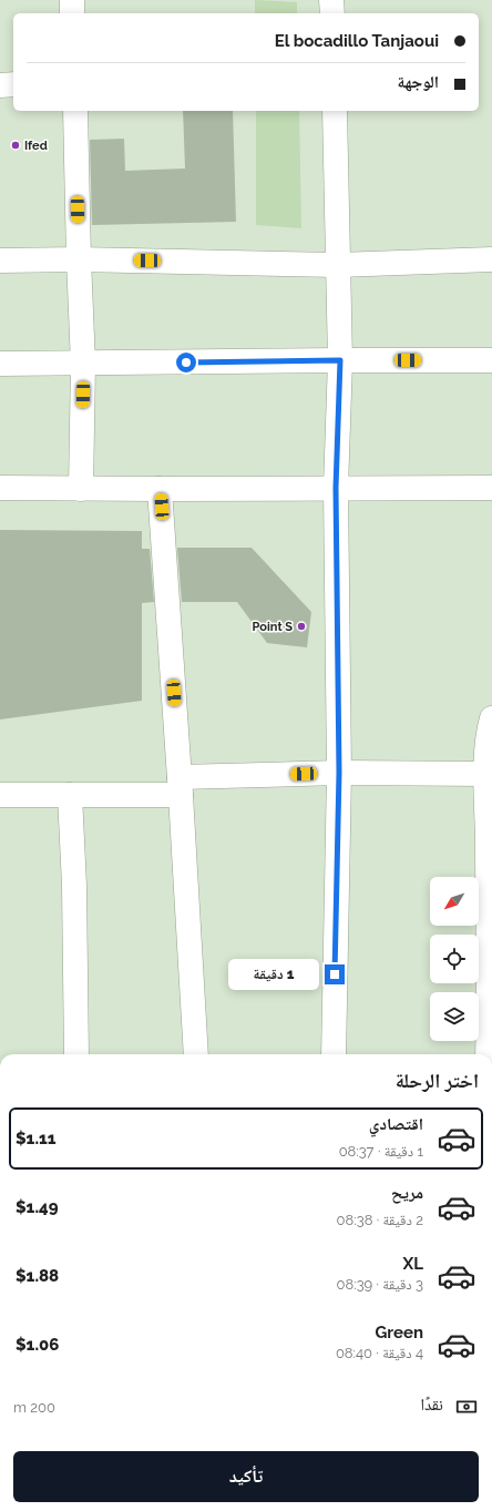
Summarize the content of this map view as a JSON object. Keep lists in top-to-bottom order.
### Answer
{
  "places": ["Ifed", "Point S"],
  "north": "bottom left",
  "page": {
    "banner": ["El bocadillo Tanjaoui", "الوجهة"],
    "bubble": "1 دقيقة",
    "heading": "اختر الرحلة",
    "list": [
      {
        "name": "اقتصادي",
        "note": "1 دقيقة · 08:37",
        "value": "$1.11"
      },
      {
        "name": "مريح",
        "note": "2 دقيقة · 08:38",
        "value": "$1.49"
      },
      {
        "name": "XL",
        "note": "3 دقيقة · 08:39",
        "value": "$1.88"
      },
      {
        "name": "Green",
        "note": "4 دقيقة · 08:40",
        "value": "$1.06"
      }
    ],
    "pay": ["نقدًا", "200 m"],
    "buttons": "تأكيد"
  }
}
